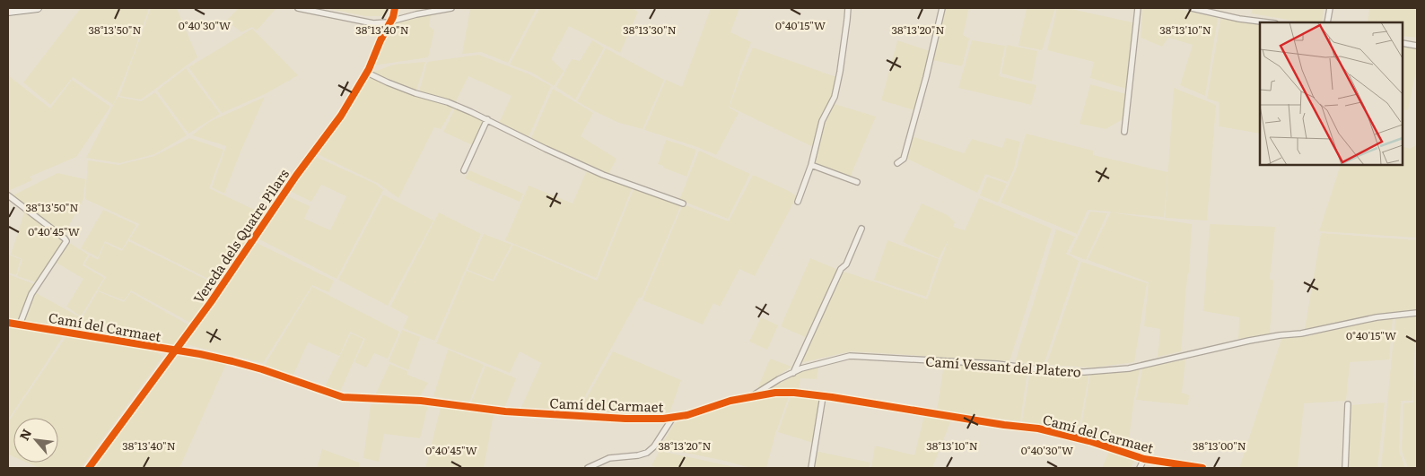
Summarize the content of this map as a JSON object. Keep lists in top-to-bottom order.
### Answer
{
  "streets": {
    "street": ["Vereda dels Quatre Pilars", "Camí del Carmaet", "Camí Vessant del Platero"]
  },
  "crossings": [
    ["Vereda dels Quatre Pilars", "Camí del Carmaet"],
    ["Camí del Carmaet", "Camí Vessant del Platero"]
  ],
  "north": "top left",
  "coordinates": [
    "0°40'30\"W",
    "0°40'15\"W",
    "38°13'50\"N",
    "38°13'40\"N",
    "38°13'30\"N",
    "38°13'20\"N",
    "38°13'10\"N",
    "0°40'45\"W",
    "38°13'00\"N"
  ]
}
